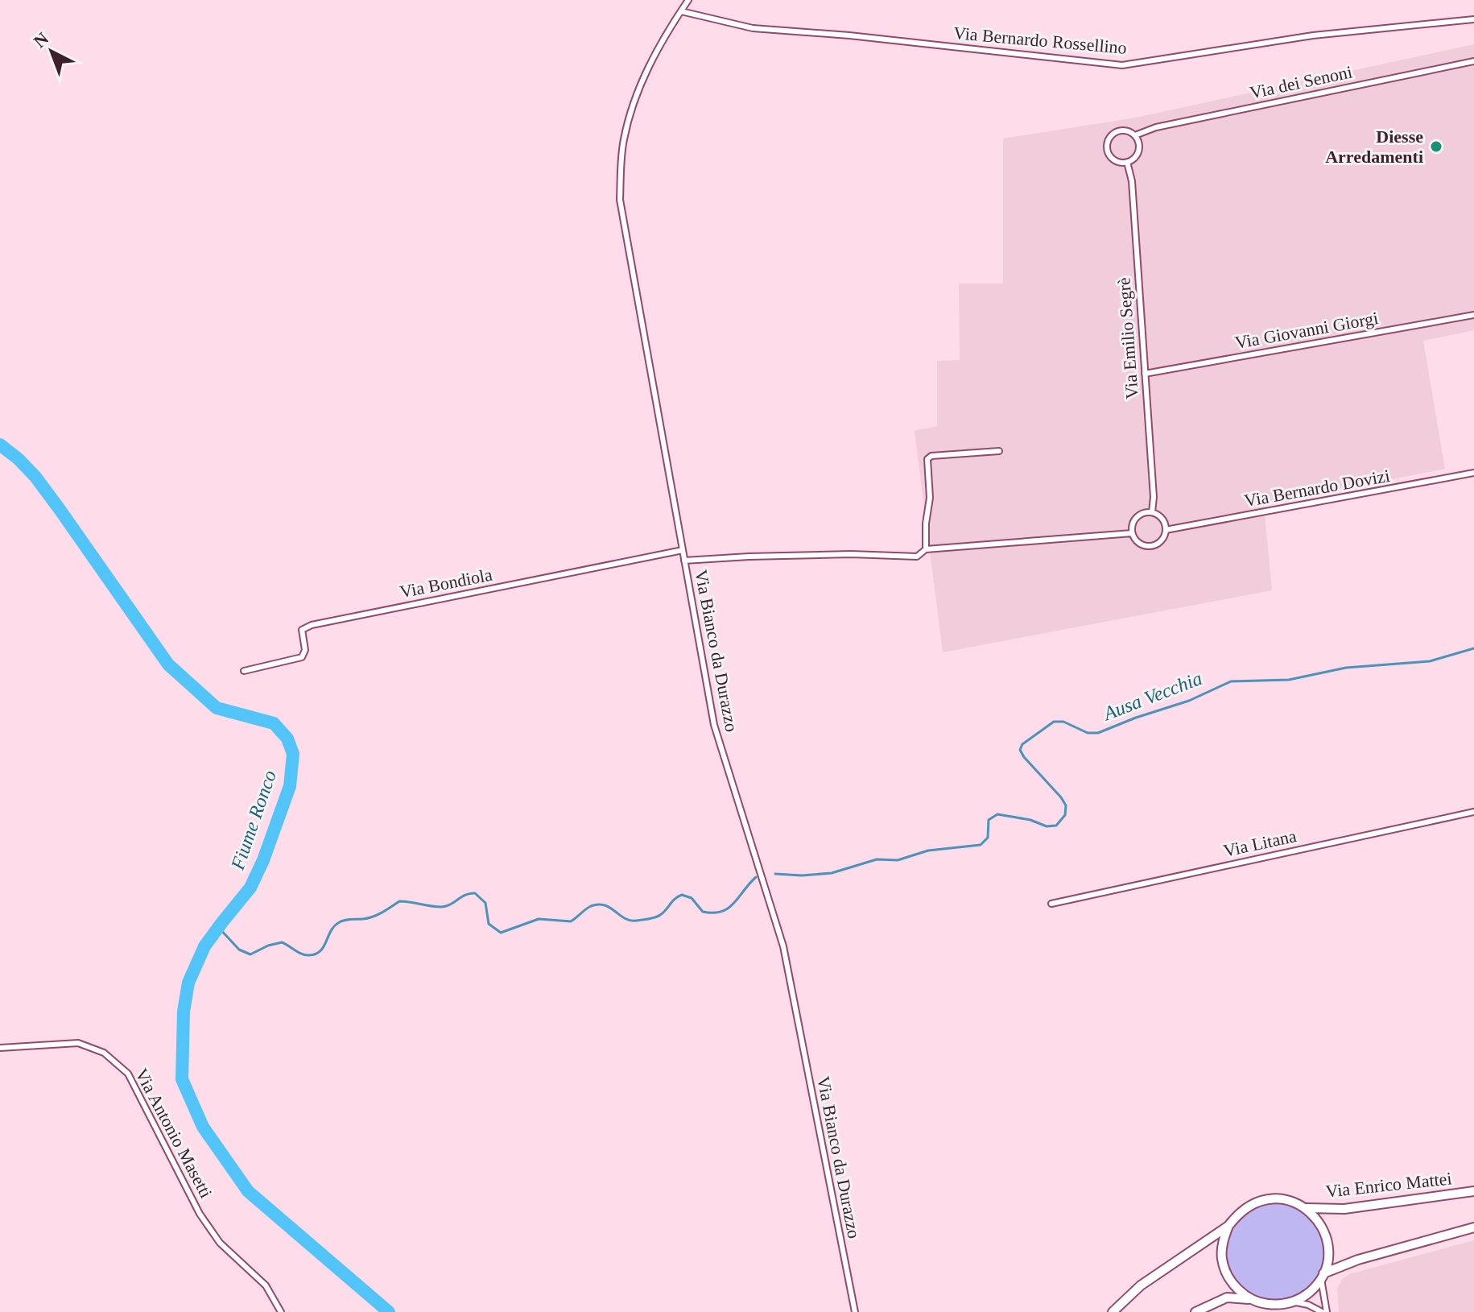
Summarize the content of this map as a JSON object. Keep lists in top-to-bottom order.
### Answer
{
  "streets": {
    "main road": ["Via Enrico Mattei"],
    "street": [
      "Via Bernardo Rossellino",
      "Via dei Senoni",
      "Via Giovanni Giorgi",
      "Via Emilio Segrè",
      "Via Bernardo Dovizi",
      "Via Bondiola",
      "Via Bianco da Durazzo",
      "Via Litana",
      "Via Antonio Masetti"
    ]
  },
  "crossings": [
    ["Via Bernardo Rossellino", "Via Bianco da Durazzo"],
    ["Via dei Senoni", "Via Emilio Segrè"],
    ["Via Giovanni Giorgi", "Via Emilio Segrè"],
    ["Via Emilio Segrè", "Via Bernardo Dovizi"],
    ["Via Bondiola", "Via Bianco da Durazzo"]
  ],
  "water": ["Ausa Vecchia", "Fiume Ronco"],
  "places": ["Diesse Arredamenti"],
  "north": "top left"
}
